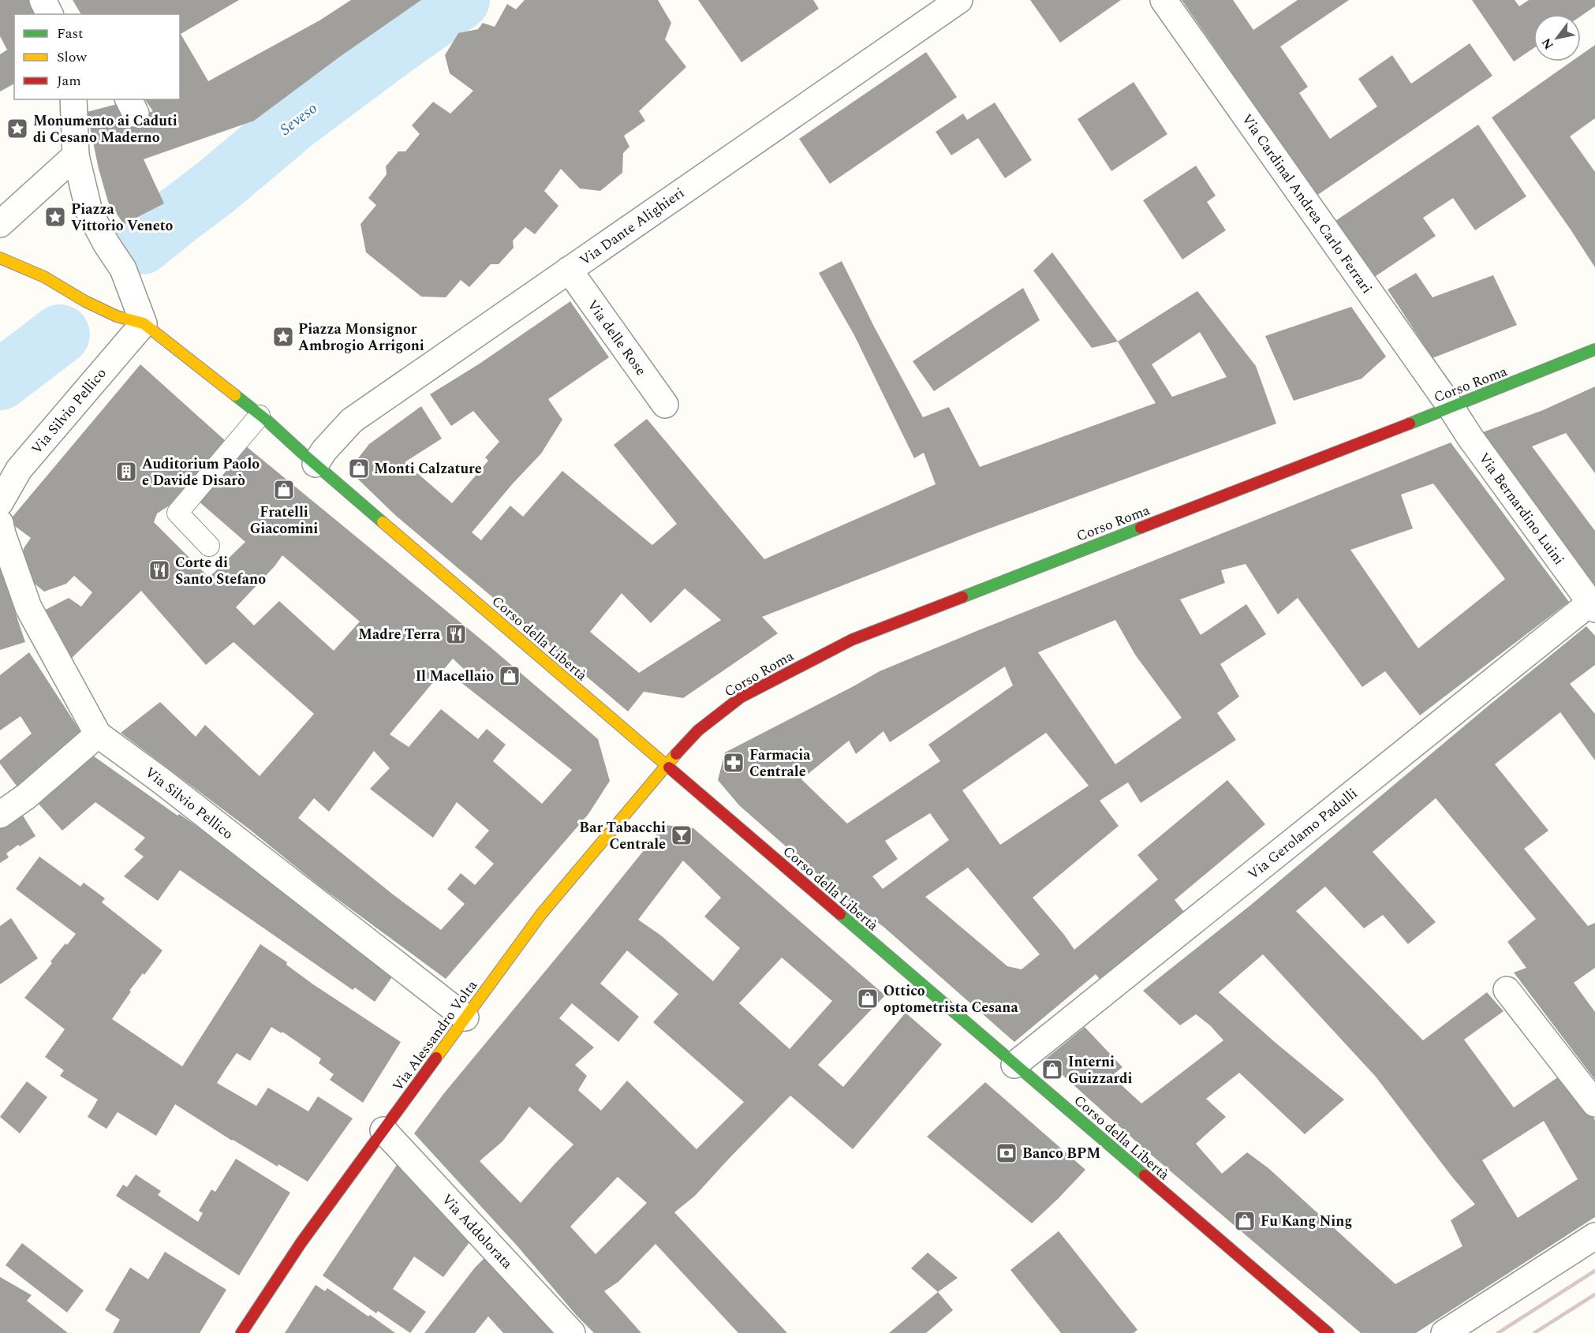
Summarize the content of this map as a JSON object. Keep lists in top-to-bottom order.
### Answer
{
  "streets": {
    "street": [
      "Via Cardinal Andrea Carlo Ferrari",
      "Via Dante Alighieri",
      "Via delle Rose",
      "Corso Roma",
      "Via Silvio Pellico",
      "Via Bernardino Luini",
      "Corso della Libertà",
      "Via Gerolamo Padulli",
      "Via Alessandro Volta",
      "Via Addolorata"
    ]
  },
  "crossings": [
    ["Via Cardinal Andrea Carlo Ferrari", "Corso Roma"],
    ["Via Cardinal Andrea Carlo Ferrari", "Via Bernardino Luini"],
    ["Via Dante Alighieri", "Via delle Rose"],
    ["Via Dante Alighieri", "Corso della Libertà"],
    ["Corso Roma", "Via Bernardino Luini"],
    ["Corso Roma", "Corso della Libertà"],
    ["Corso Roma", "Via Alessandro Volta"],
    ["Via Silvio Pellico", "Via Alessandro Volta"],
    ["Via Bernardino Luini", "Via Gerolamo Padulli"],
    ["Corso della Libertà", "Via Gerolamo Padulli"],
    ["Corso della Libertà", "Via Alessandro Volta"],
    ["Via Alessandro Volta", "Via Addolorata"]
  ],
  "water": ["Seveso"],
  "places": {
    "place": ["Monumento ai Caduti di Cesano Maderno", "Piazza Vittorio Veneto", "Piazza Monsignor Ambrogio Arrigoni"],
    "shop": [
      "Monti Calzature",
      "Fratelli Giacomini",
      "Il Macellaio",
      "Ottico optometrista Cesana",
      "Interni Guizzardi",
      "Fu Kang Ning"
    ],
    "building": ["Auditorium Paolo e Davide Disarò"],
    "restaurant": ["Corte di Santo Stefano", "Madre Terra"],
    "pharmacy": ["Farmacia Centrale"],
    "bar": ["Bar Tabacchi Centrale"],
    "bank": ["Banco BPM"]
  },
  "legend": ["Fast", "Slow", "Jam"],
  "north": "bottom left"
}
